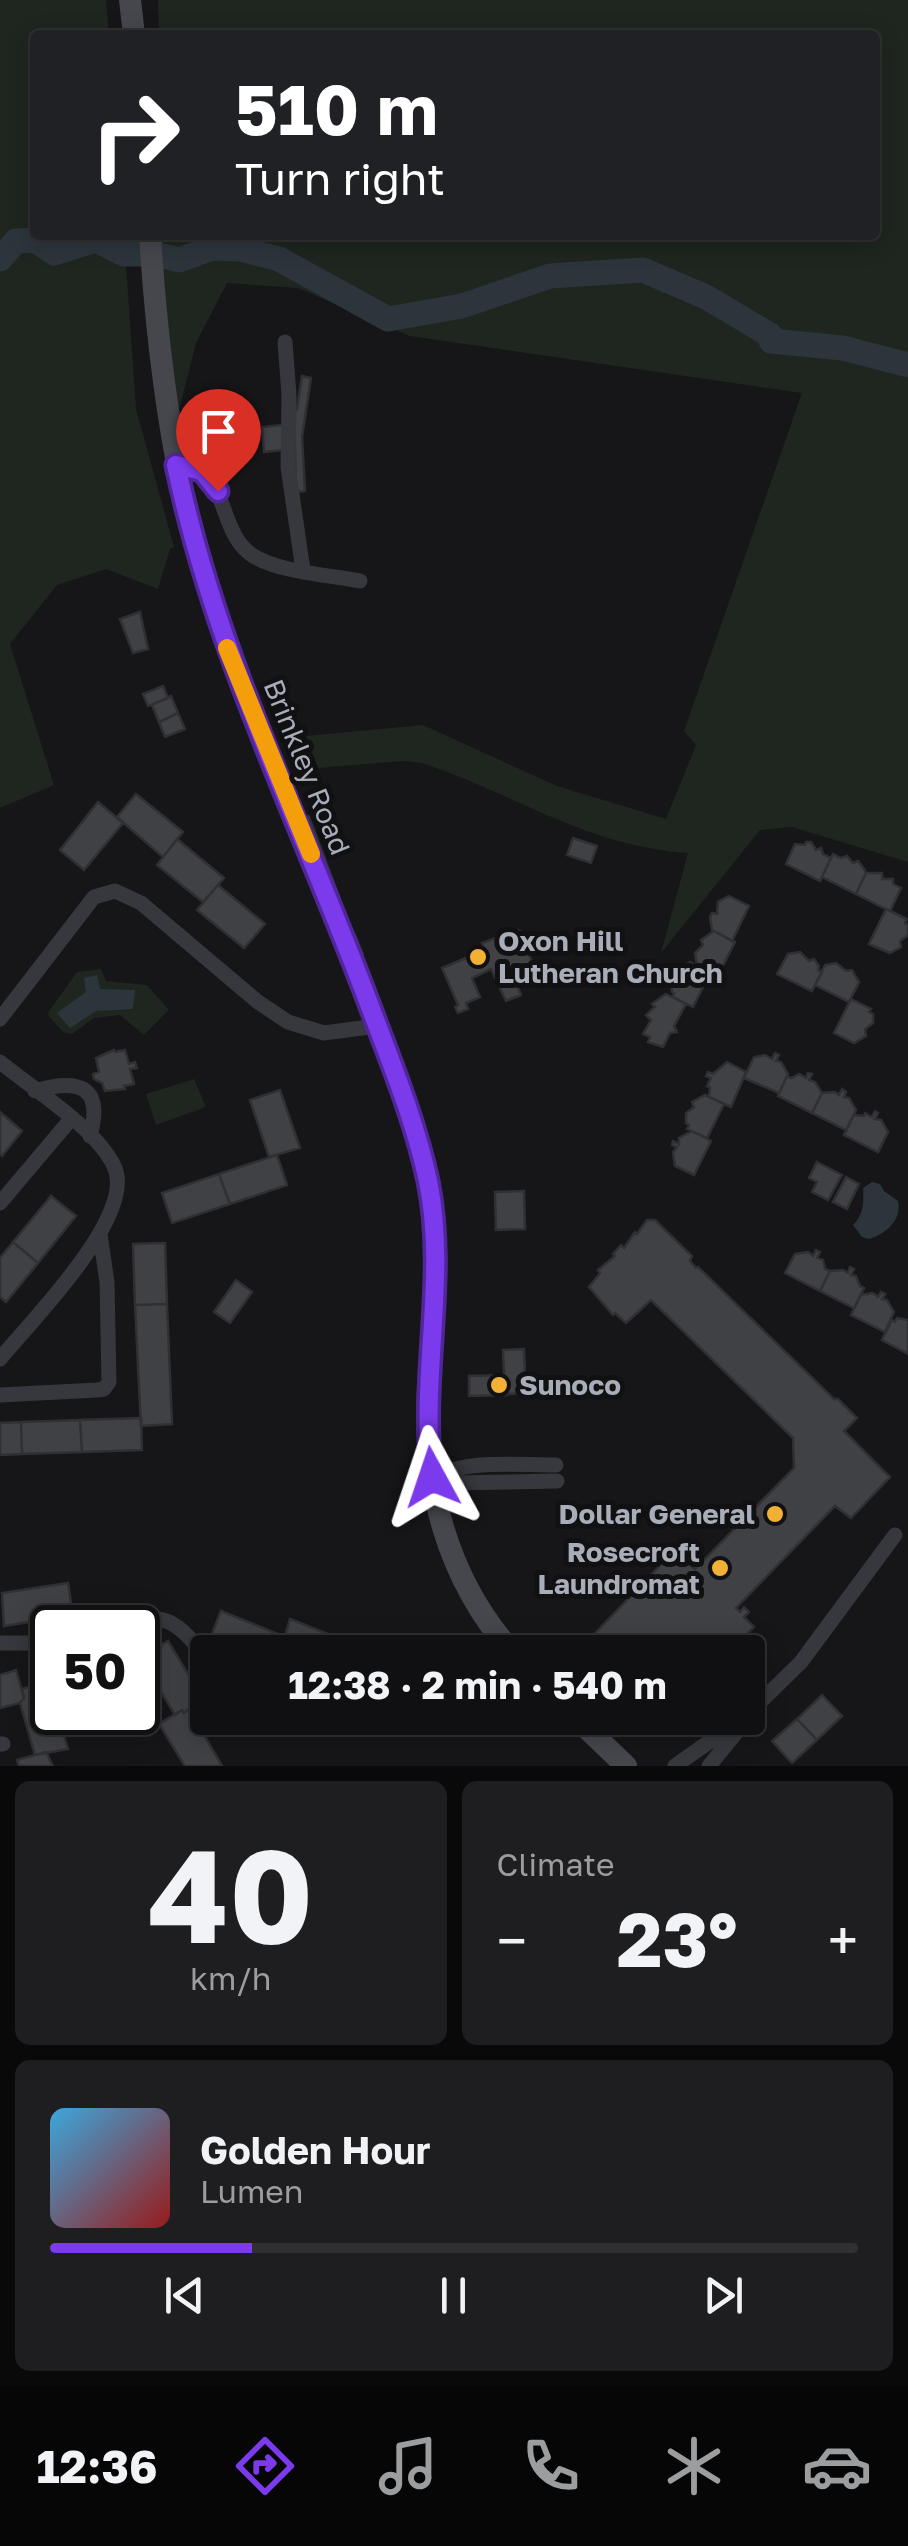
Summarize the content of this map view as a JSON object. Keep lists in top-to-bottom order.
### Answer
{
  "streets": {
    "main road": ["Brinkley Road"]
  },
  "places": [
    "Oxon Hill Lutheran Church",
    "Sunoco",
    "Dollar General",
    "Rosecroft Laundromat"
  ],
  "page": {
    "turn": ["510 m", "Turn right"],
    "limit": "50",
    "trip": "12:38 · 2 min · 540 m",
    "tile": [
      ["40", "km/h"],
      "Climate"
    ],
    "heat": ["−", "23°", "+"],
    "song": ["Golden Hour", "Lumen"],
    "tabs": "12:36"
  }
}
